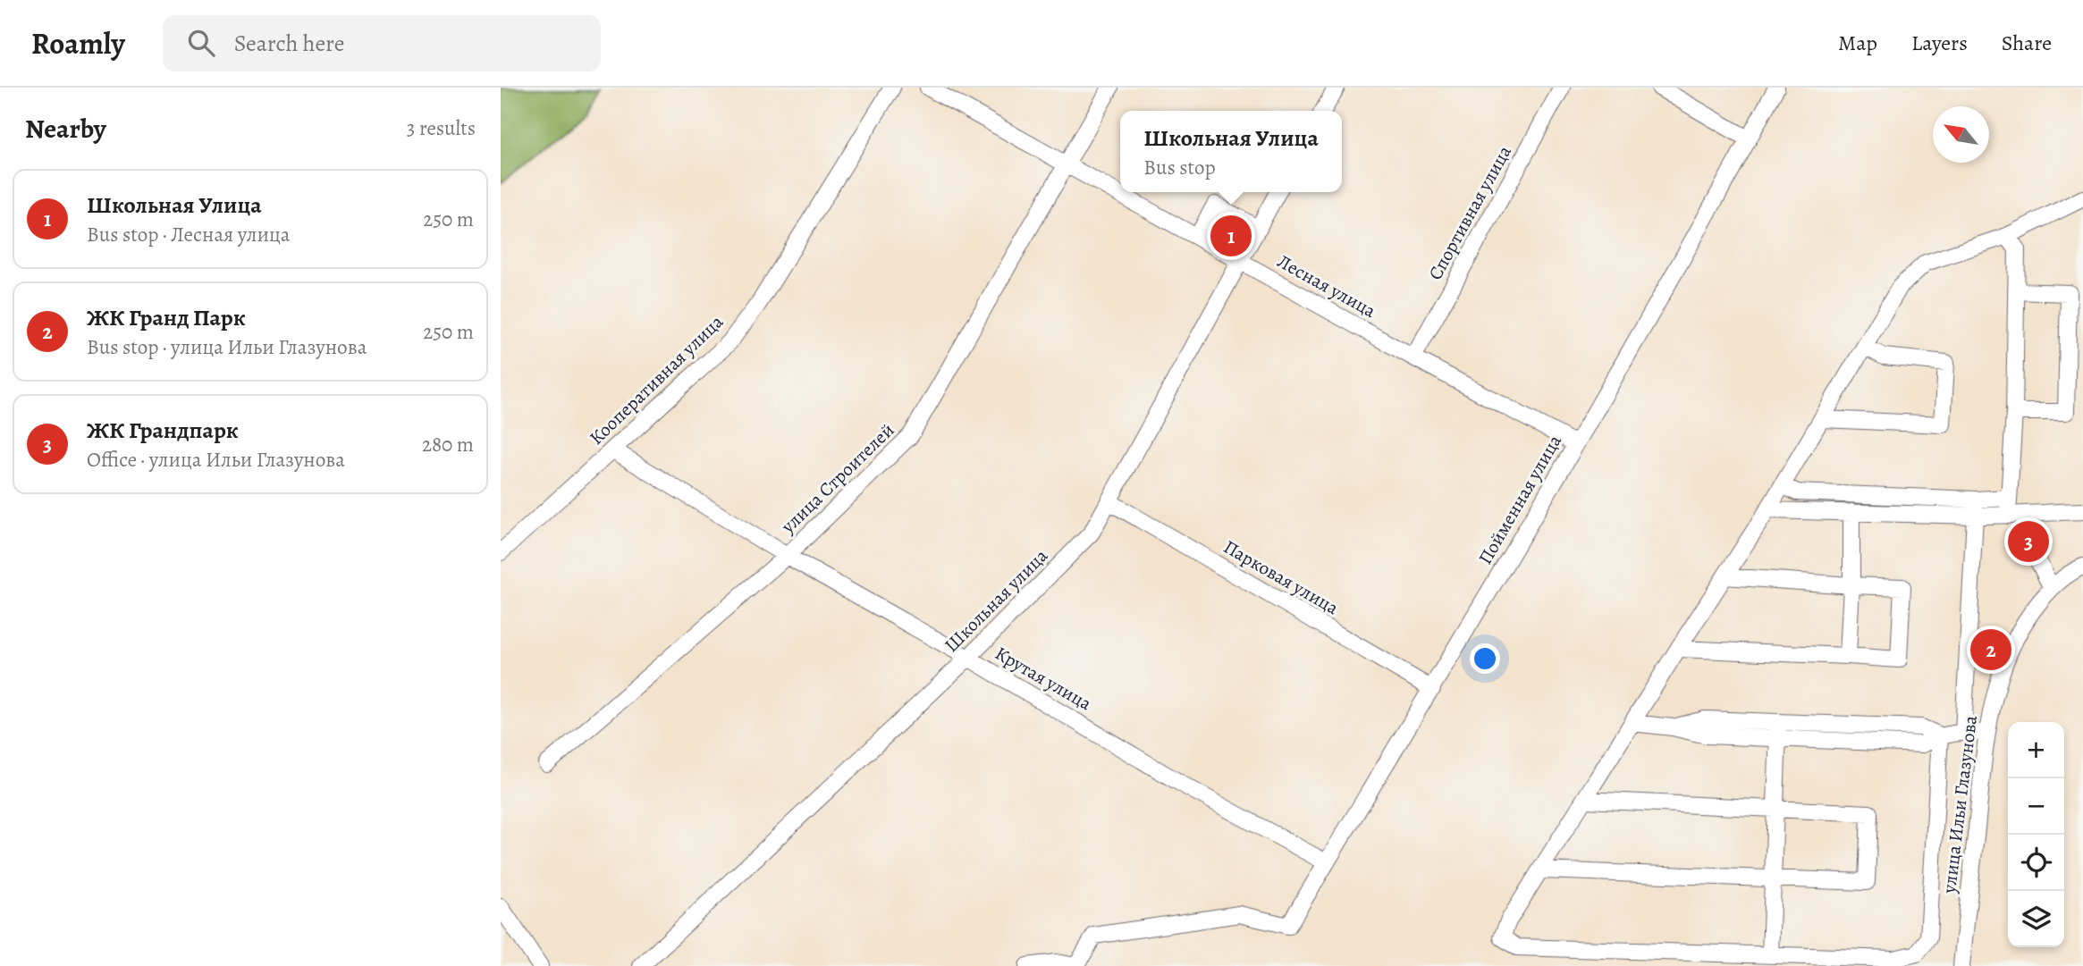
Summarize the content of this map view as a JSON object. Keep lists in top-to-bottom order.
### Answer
{
  "streets": {
    "street": [
      "Спортивная улица",
      "Лесная улица",
      "Кооперативная улица",
      "улица Строителей",
      "Пойменная улица",
      "Парковая улица",
      "Школьная улица",
      "Крутая улица",
      "улица Ильи Глазунова"
    ]
  },
  "crossings": [
    ["Спортивная улица", "Лесная улица"],
    ["Лесная улица", "улица Строителей"],
    ["Лесная улица", "Пойменная улица"],
    ["Лесная улица", "Школьная улица"],
    ["Кооперативная улица", "Крутая улица"],
    ["улица Строителей", "Крутая улица"],
    ["Пойменная улица", "Парковая улица"],
    ["Пойменная улица", "Крутая улица"],
    ["Парковая улица", "Школьная улица"],
    ["Школьная улица", "Крутая улица"]
  ],
  "north": "top left",
  "page": {
    "header": "Roamly",
    "search": "Search here",
    "nav": ["Map", "Layers", "Share"],
    "heading": ["Nearby", "3 results"],
    "popup": ["Школьная Улица", "Bus stop"],
    "list": [
      {
        "mark": "1",
        "name": "Школьная Улица",
        "note": "Bus stop · Лесная улица",
        "value": "250 m"
      },
      {
        "mark": "2",
        "name": "ЖК Гранд Парк",
        "note": "Bus stop · улица Ильи Глазунова",
        "value": "250 m"
      },
      {
        "mark": "3",
        "name": "ЖК Грандпарк",
        "note": "Office · улица Ильи Глазунова",
        "value": "280 m"
      }
    ],
    "pins": ["1", "3", "2"],
    "map_buttons": ["+", "−"]
  }
}
